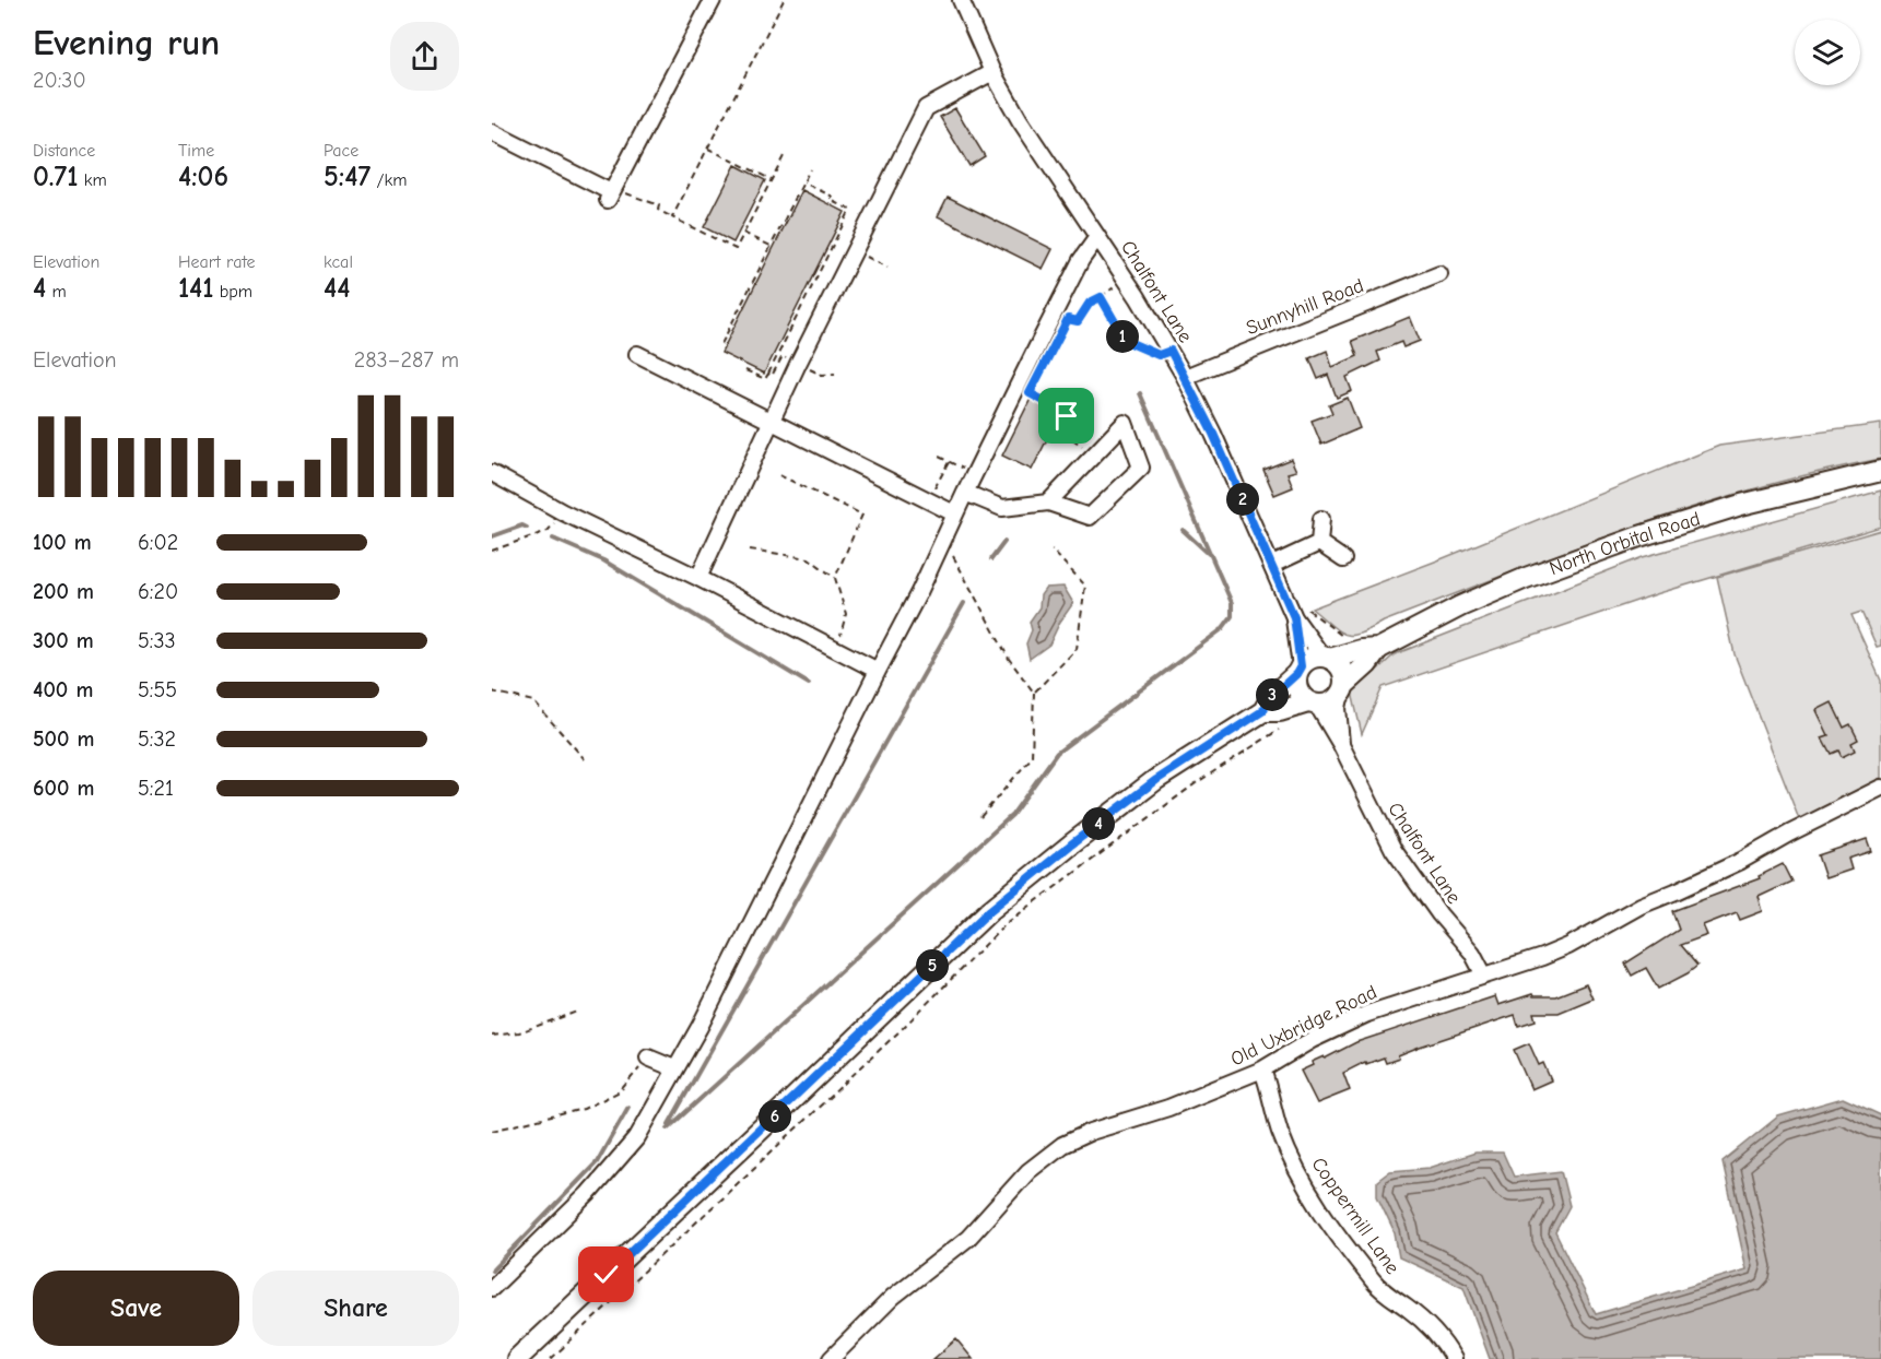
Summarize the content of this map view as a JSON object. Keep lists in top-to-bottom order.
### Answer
{
  "streets": {
    "main road": ["North Orbital Road"],
    "street": [
      "Chalfont Lane",
      "Sunnyhill Road",
      "Old Uxbridge Road",
      "Coppermill Lane"
    ]
  },
  "crossings": [
    ["Chalfont Lane", "Sunnyhill Road"],
    ["Chalfont Lane", "North Orbital Road"],
    ["Chalfont Lane", "Old Uxbridge Road"],
    ["Old Uxbridge Road", "Coppermill Lane"]
  ],
  "page": {
    "heading": ["Evening run", "20:30"],
    "stats": [
      ["Distance", "0.71 km"],
      ["Time", "4:06"],
      ["Pace", "5:47 /km"],
      ["Elevation", "4 m"],
      ["Heart rate", "141 bpm"],
      ["kcal", "44"]
    ],
    "pins": [
      "1",
      "2",
      "3",
      "4",
      "5",
      "6"
    ],
    "chart": ["Elevation", "283–287 m"],
    "list": [
      {
        "name": "100 m",
        "note": "6:02"
      },
      {
        "name": "200 m",
        "note": "6:20"
      },
      {
        "name": "300 m",
        "note": "5:33"
      },
      {
        "name": "400 m",
        "note": "5:55"
      },
      {
        "name": "500 m",
        "note": "5:32"
      },
      {
        "name": "600 m",
        "note": "5:21"
      }
    ],
    "buttons": ["Save", "Share"]
  }
}
